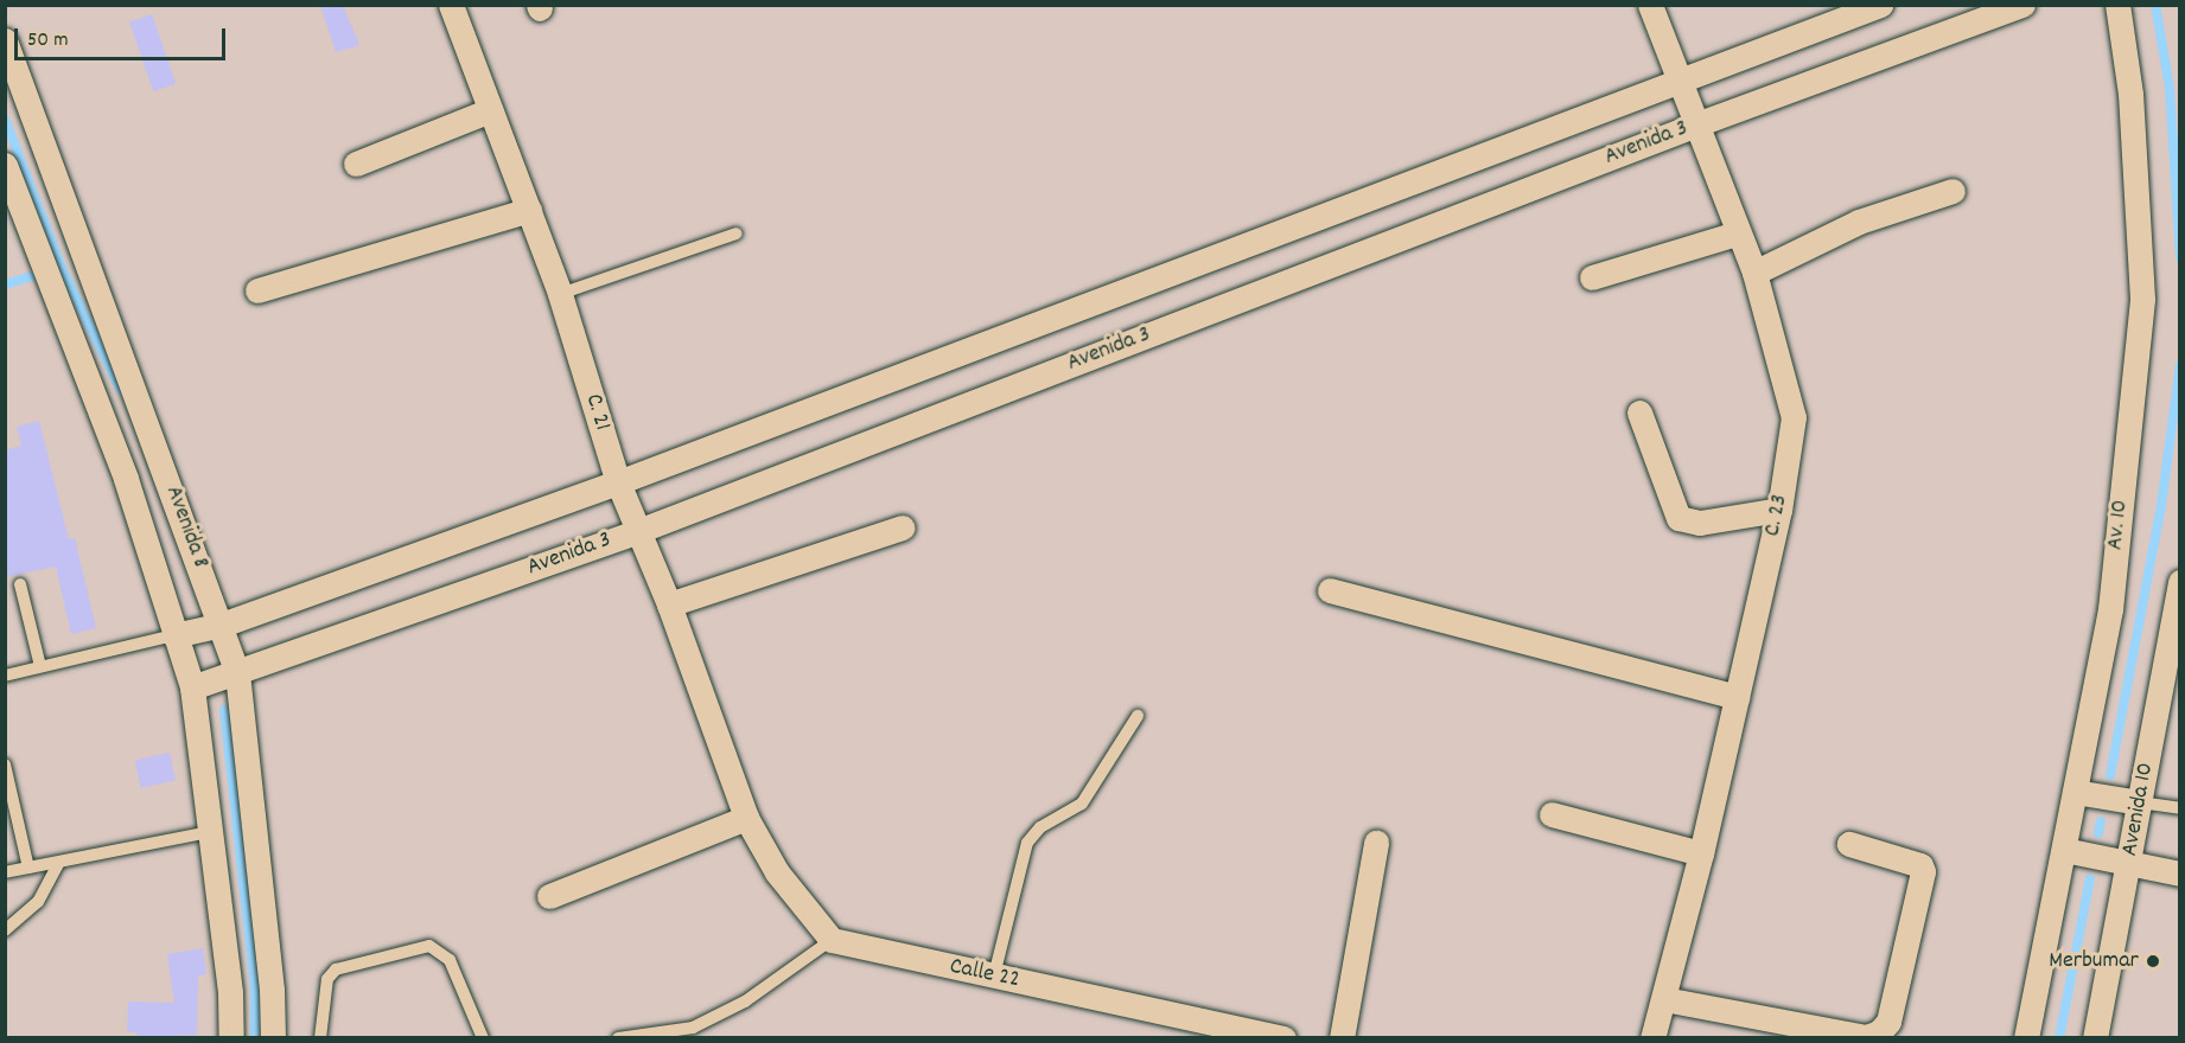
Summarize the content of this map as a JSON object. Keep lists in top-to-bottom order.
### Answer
{
  "streets": {
    "street": [
      "Avenida 3",
      "C. 21",
      "C. 23",
      "Av. 10",
      "Avenida 8",
      "Avenida 10",
      "Calle 22"
    ]
  },
  "crossings": [
    ["Avenida 3", "C. 21"],
    ["Avenida 3", "C. 23"],
    ["Avenida 3", "Avenida 8"]
  ],
  "places": ["Merbumar"],
  "scale_bar": "50 m"
}
